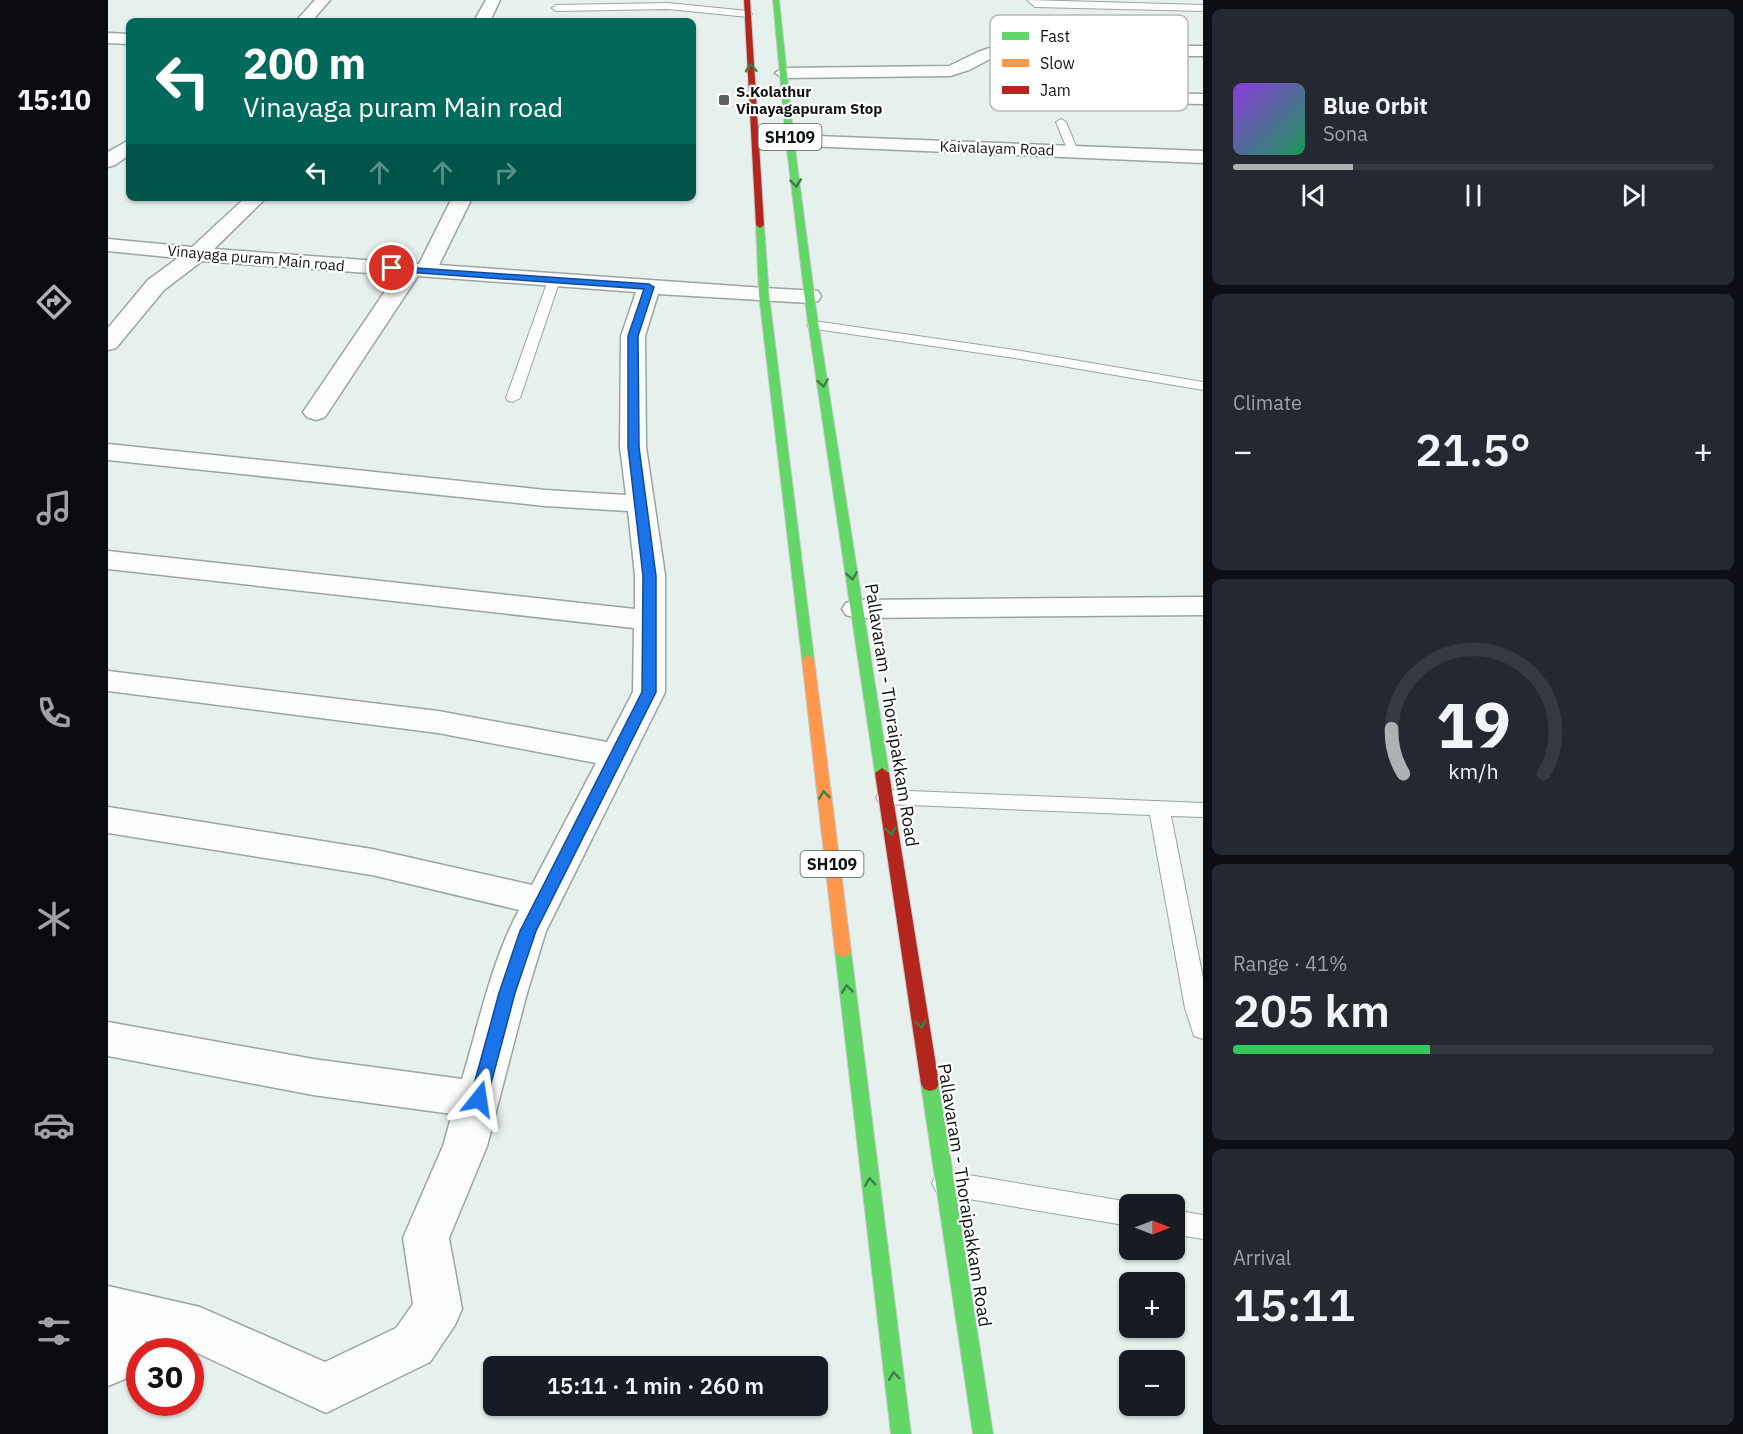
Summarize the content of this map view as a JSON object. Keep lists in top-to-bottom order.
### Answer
{
  "streets": {
    "main road": ["SH109", "Pallavaram - Thoraipakkam Road"],
    "street": ["Kaivalayam Road", "Vinayaga puram Main road"]
  },
  "crossings": [
    ["SH109", "Vinayaga puram Main road"],
    ["Kaivalayam Road", "Pallavaram - Thoraipakkam Road"],
    ["Vinayaga puram Main road", "Pallavaram - Thoraipakkam Road"]
  ],
  "places": {
    "transit": ["S.Kolathur Vinayagapuram Stop"]
  },
  "legend": ["Fast", "Slow", "Jam"],
  "north": "right",
  "page": {
    "tabs": "15:10",
    "turn": ["200 m", "Vinayaga puram Main road"],
    "song": ["Blue Orbit", "Sona"],
    "tile": [
      "Climate",
      ["Range · 41%", "205 km"],
      ["Arrival", "15:11"]
    ],
    "heat": ["−", "21.5°", "+"],
    "map_buttons": ["+", "−"],
    "limit": "30",
    "trip": "15:11 · 1 min · 260 m",
    "gauge": ["19", "km/h"]
  }
}
